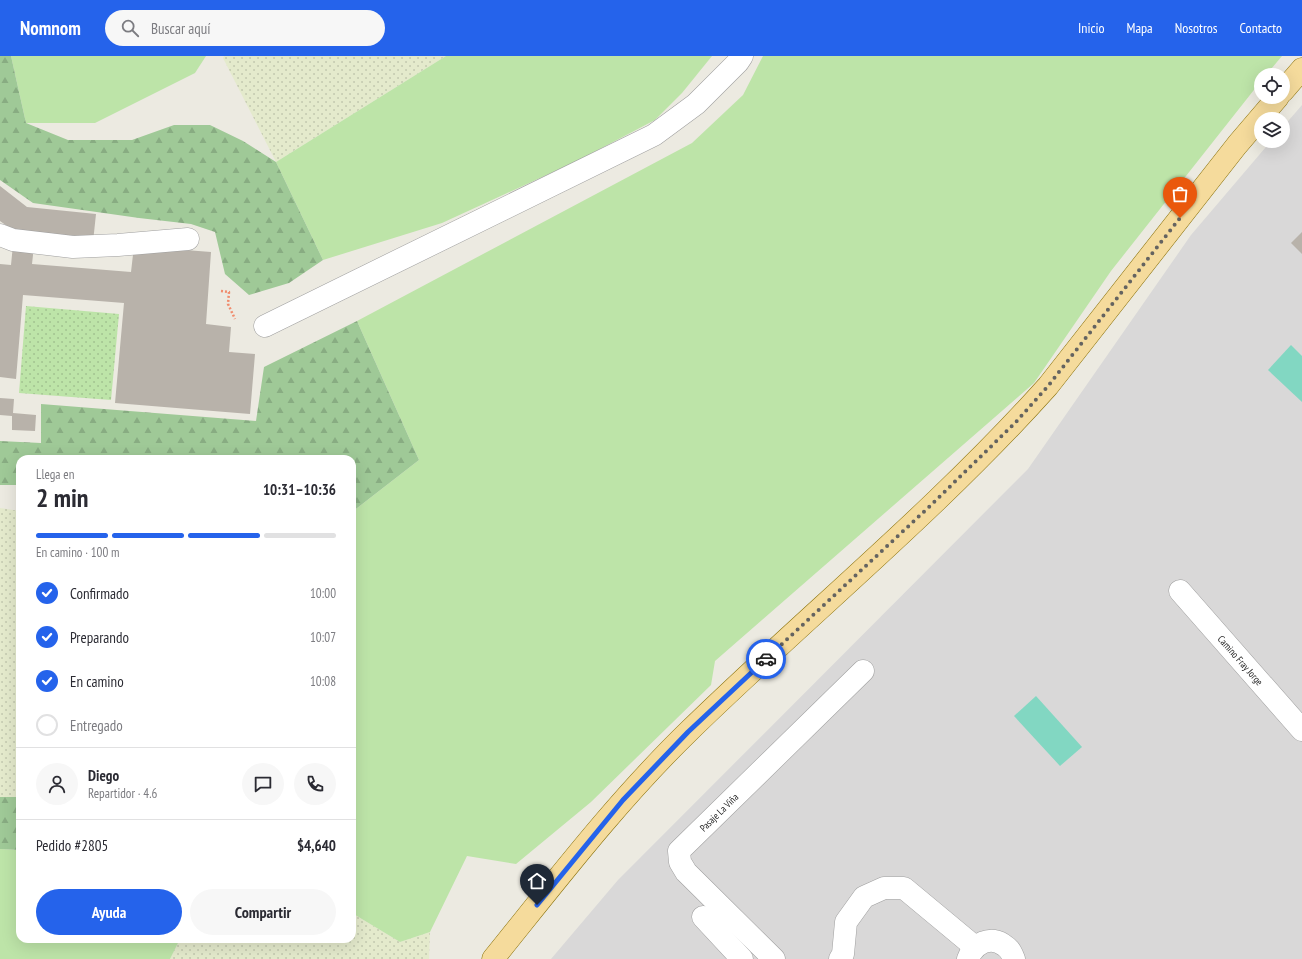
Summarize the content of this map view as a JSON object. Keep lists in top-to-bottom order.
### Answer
{
  "streets": {
    "street": ["Camino Fray Jorge", "Pasaje La Viña"]
  },
  "page": {
    "header": "Nomnom",
    "search": "Buscar aquí",
    "nav": [
      "Inicio",
      "Mapa",
      "Nosotros",
      "Contacto"
    ],
    "heading": ["2 min", "Llega en", "10:31–10:36"],
    "panel": [
      "Diego",
      "Repartidor · 4.6",
      "Pedido #2805",
      "$4,640"
    ],
    "bar": "En camino · 100 m",
    "list": [
      ["Confirmado", "10:00"],
      ["Preparando", "10:07"],
      ["En camino", "10:08"],
      "Entregado"
    ],
    "buttons": ["Ayuda", "Compartir"]
  }
}
